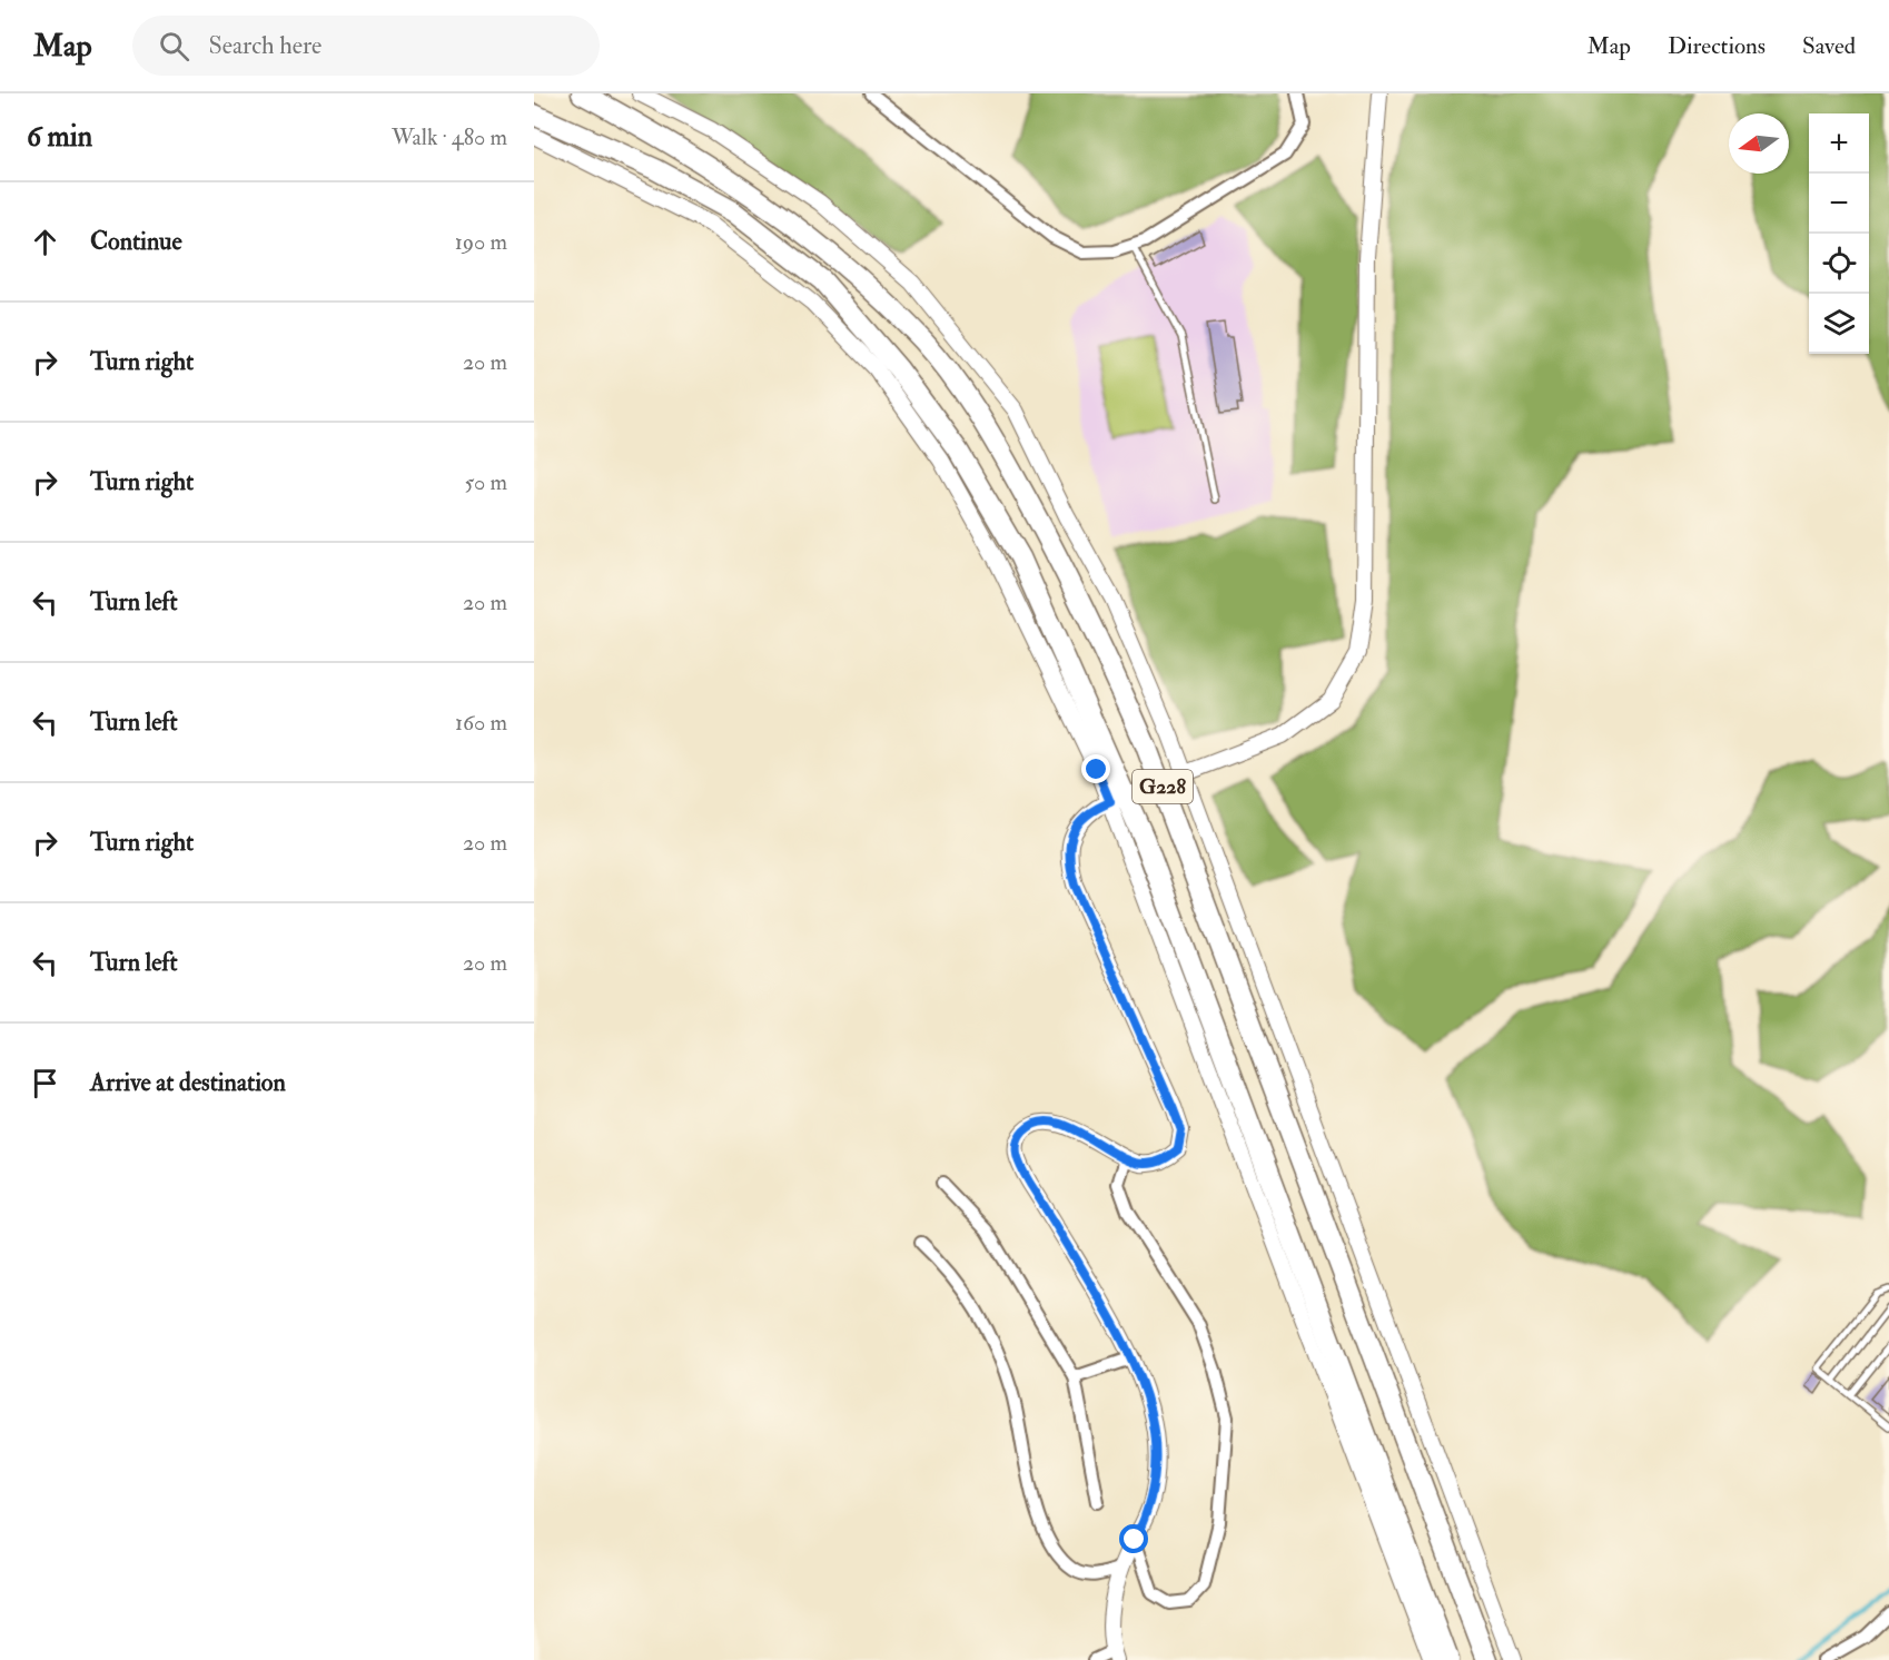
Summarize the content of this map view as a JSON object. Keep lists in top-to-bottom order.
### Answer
{
  "streets": {
    "highway": ["G228"]
  },
  "north": "left",
  "page": {
    "header": "Map",
    "search": "Search here",
    "nav": ["Map", "Directions", "Saved"],
    "heading": ["6 min", "Walk · 480 m"],
    "map_buttons": ["+", "−"],
    "list": [
      ["Continue", "190 m"],
      ["Turn right", "20 m"],
      ["Turn right", "50 m"],
      ["Turn left", "20 m"],
      ["Turn left", "160 m"],
      ["Turn right", "20 m"],
      ["Turn left", "20 m"],
      "Arrive at destination"
    ]
  }
}
